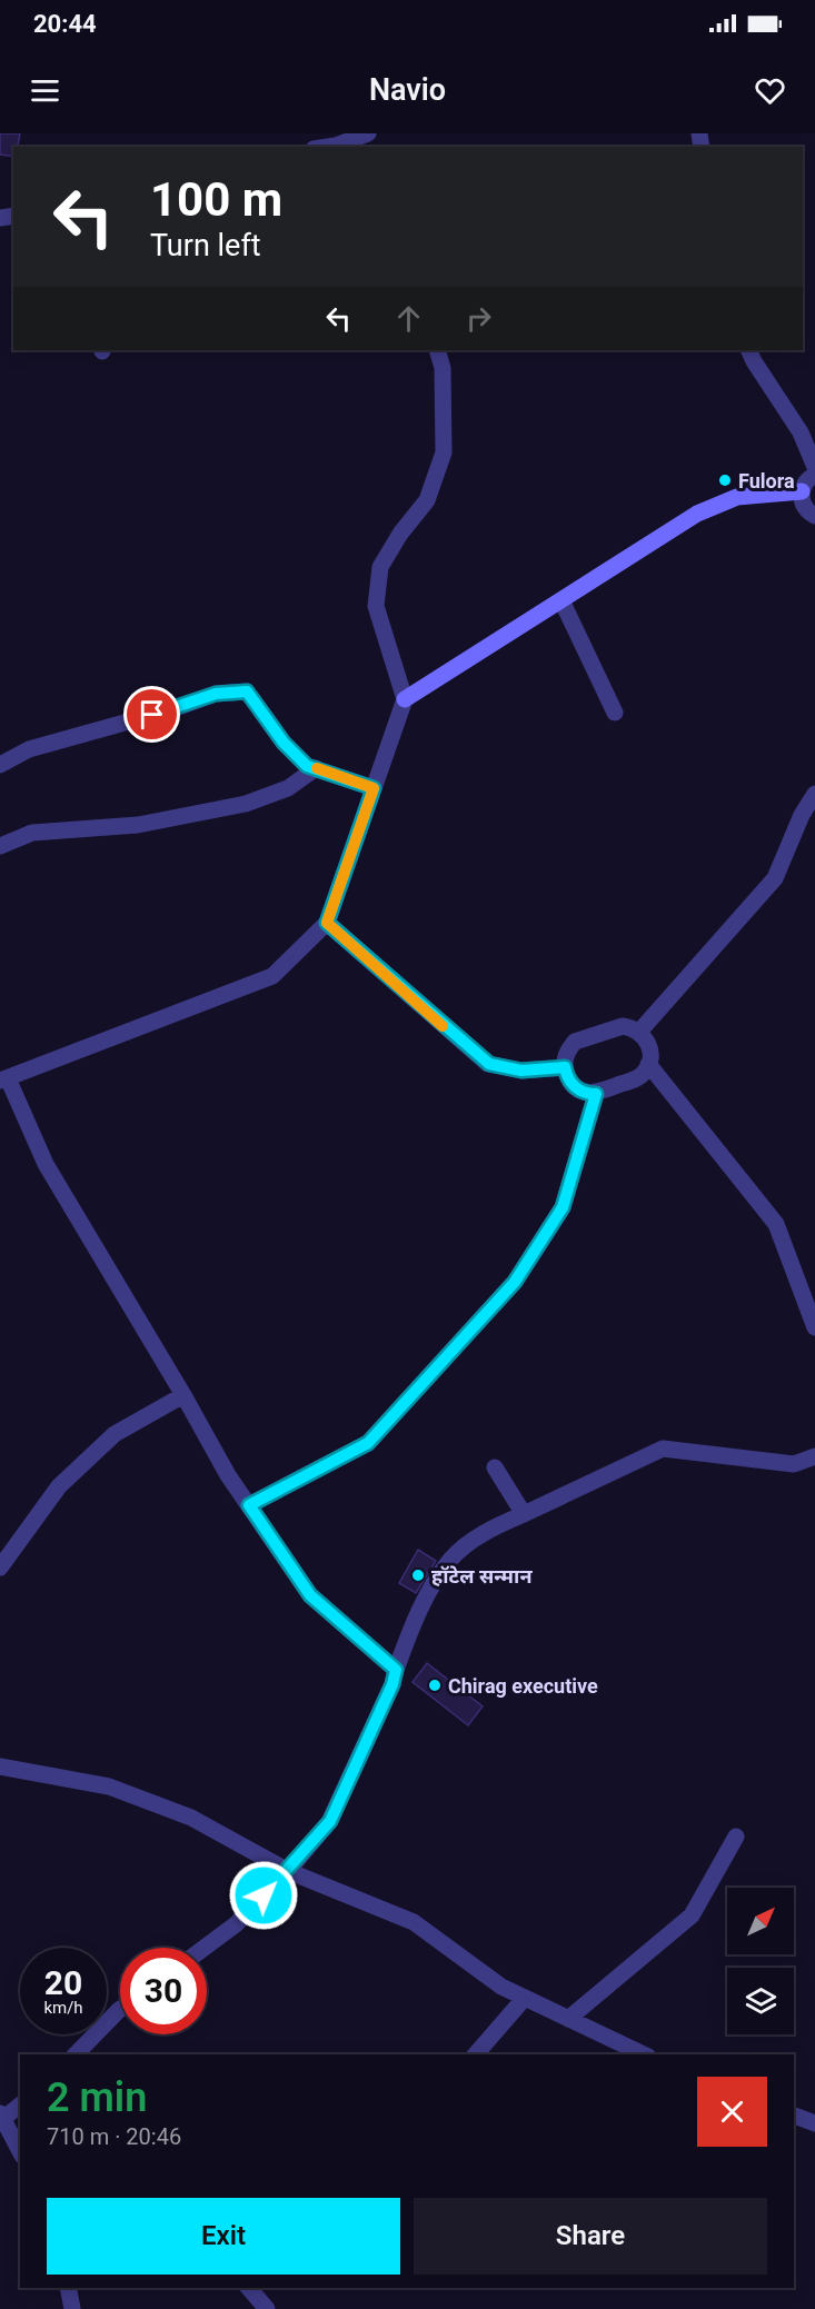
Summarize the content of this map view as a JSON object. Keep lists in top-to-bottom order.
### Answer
{
  "places": ["Fulora", "हॉटेल सन्मान", "Chirag executive"],
  "north": "top right",
  "page": {
    "status": "20:44",
    "header": "Navio",
    "turn": ["100 m", "Turn left"],
    "speed": "20 km/h",
    "limit": "30",
    "heading": ["2 min", "710 m · 20:46"],
    "buttons": ["Exit", "Share"]
  }
}
